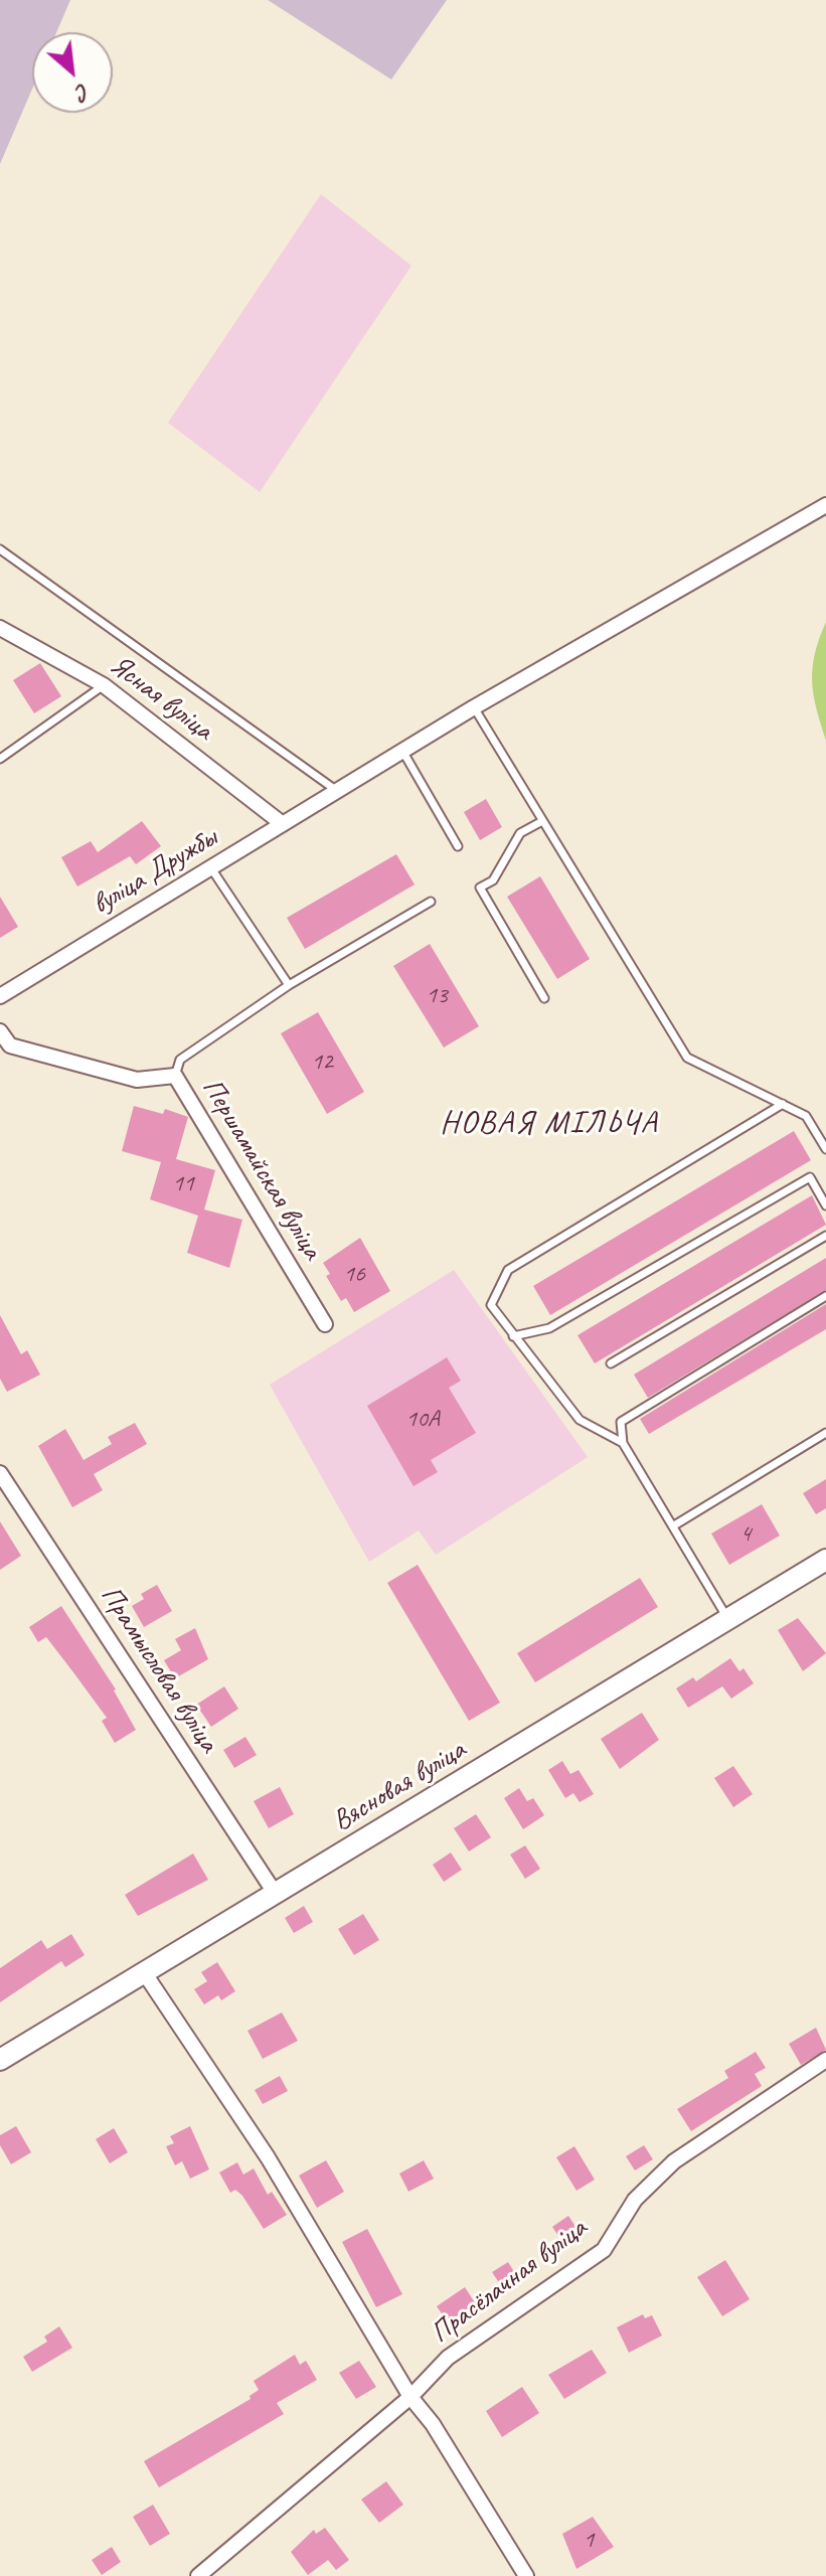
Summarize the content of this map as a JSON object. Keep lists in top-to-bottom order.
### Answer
{
  "streets": {
    "street": [
      "Ясная вуліца",
      "вуліца Дружбы",
      "Першамайская вуліца",
      "Прамысловая вуліца",
      "Вясновая вуліца",
      "Прасёлачная вуліца"
    ]
  },
  "crossings": [
    ["Ясная вуліца", "вуліца Дружбы"],
    ["Прамысловая вуліца", "Вясновая вуліца"]
  ],
  "districts": ["НОВАЯ МІЛЬЧА"],
  "house_numbers": [
    "13",
    "12",
    "11",
    "16",
    "10А",
    "4",
    "1"
  ],
  "north": "bottom right"
}
